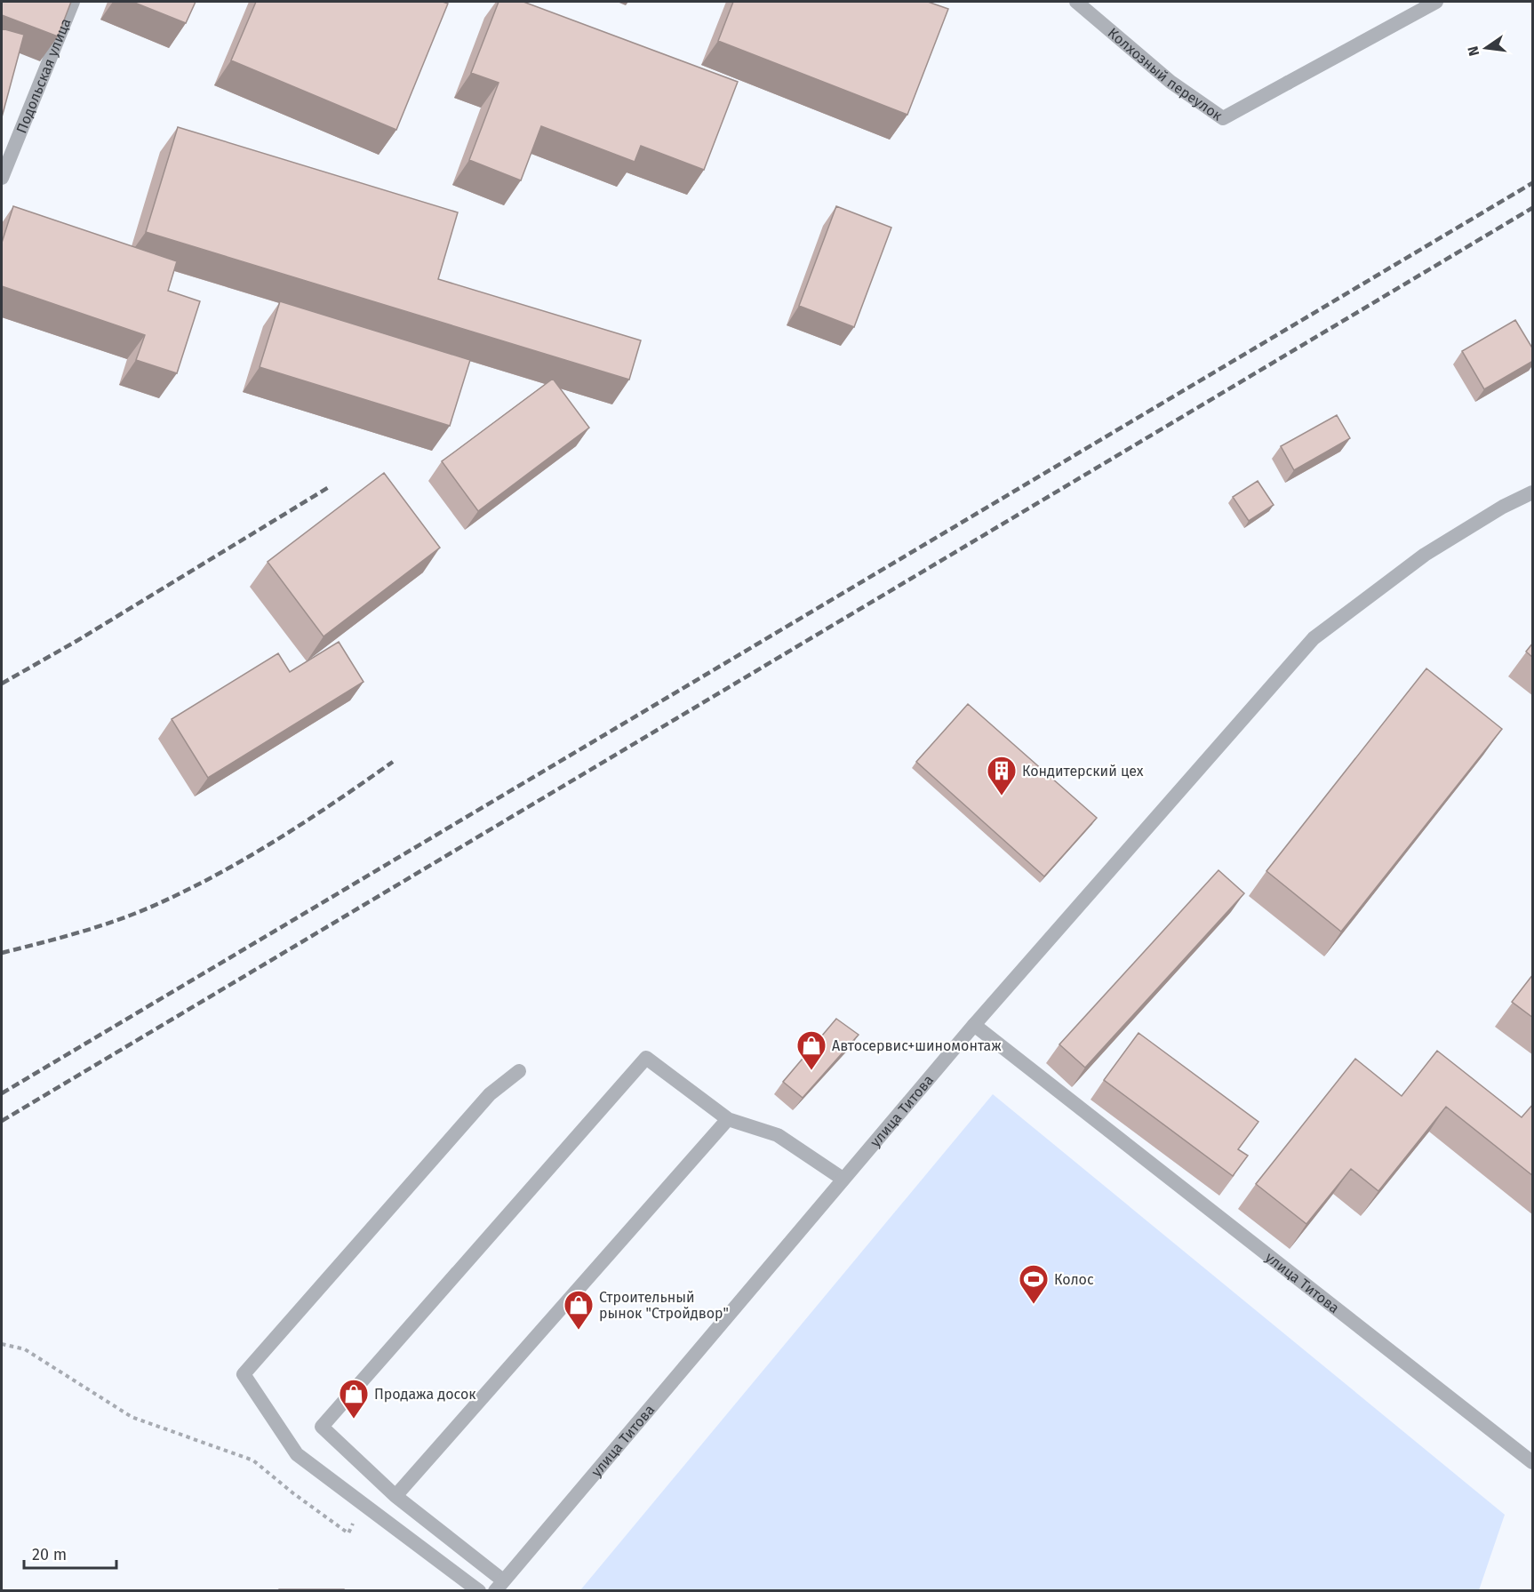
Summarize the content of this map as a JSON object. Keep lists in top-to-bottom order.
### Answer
{
  "streets": {
    "street": ["Колхозный переулок", "Подольская улица", "улица Титова"]
  },
  "places": {
    "building": ["Кондитерский цех"],
    "shop": ["Автосервис+шиномонтаж", "Строительный рынок \"Стройдвор\"", "Продажа досок"],
    "sports": ["Колос"]
  },
  "scale_bar": "20 m",
  "north": "left"
}
